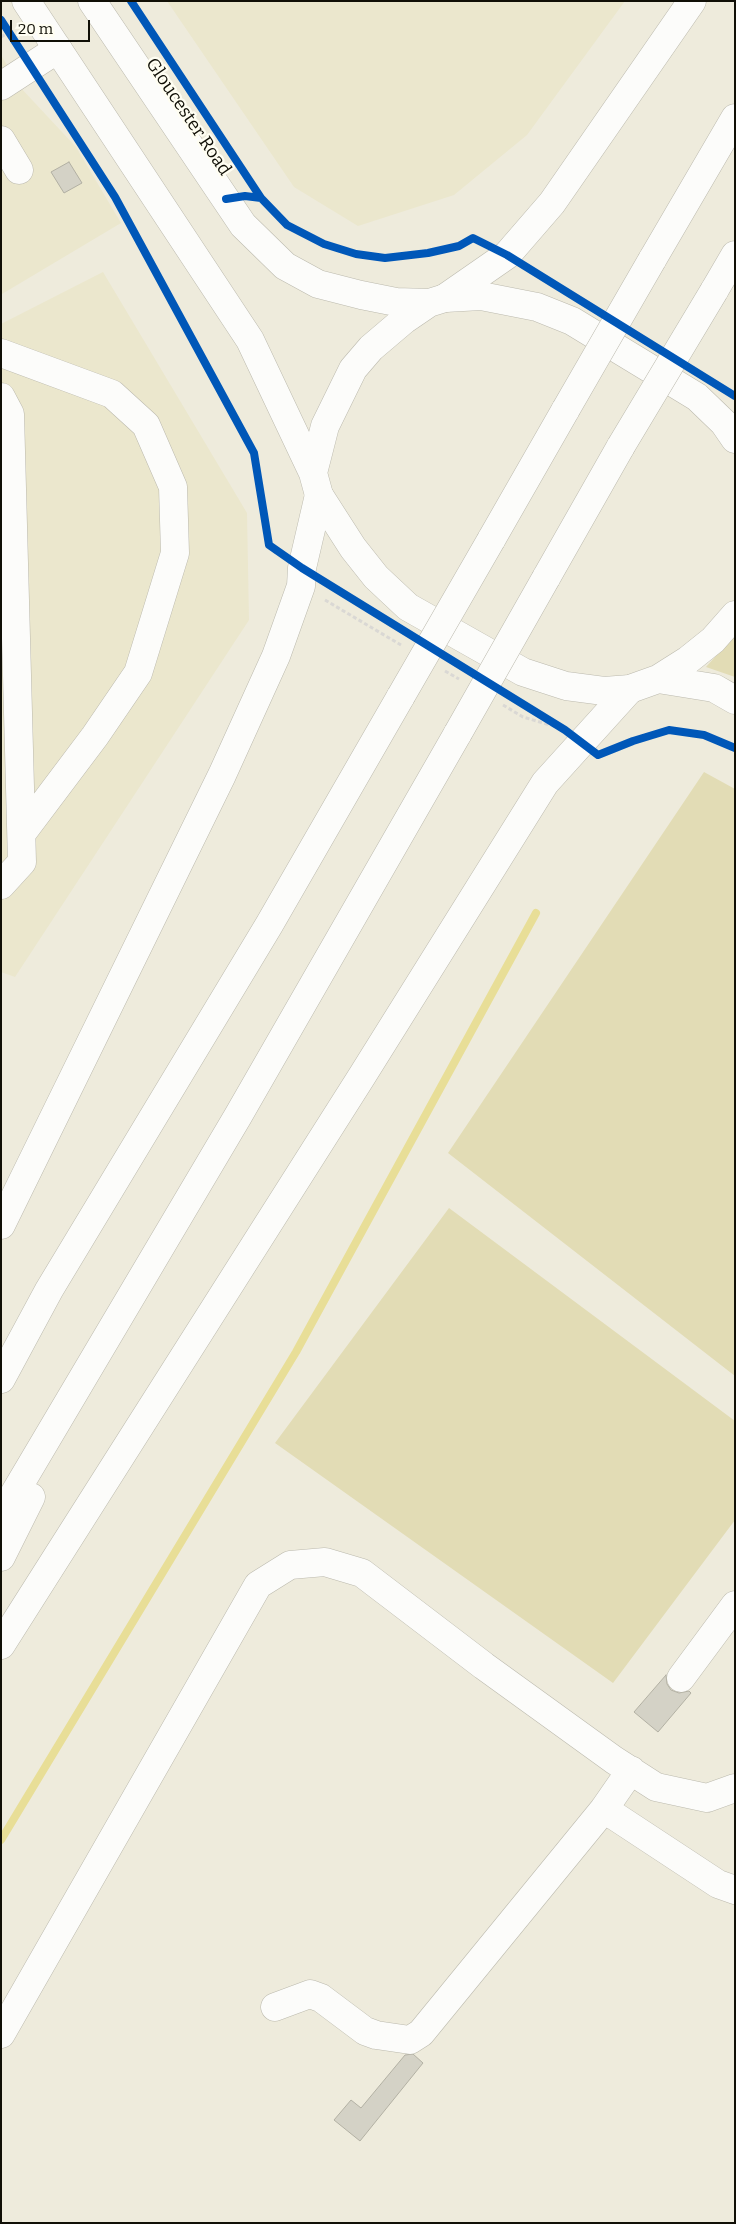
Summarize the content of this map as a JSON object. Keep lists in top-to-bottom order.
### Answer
{
  "streets": {
    "main road": ["Gloucester Road"]
  },
  "scale_bar": "20 m"
}
